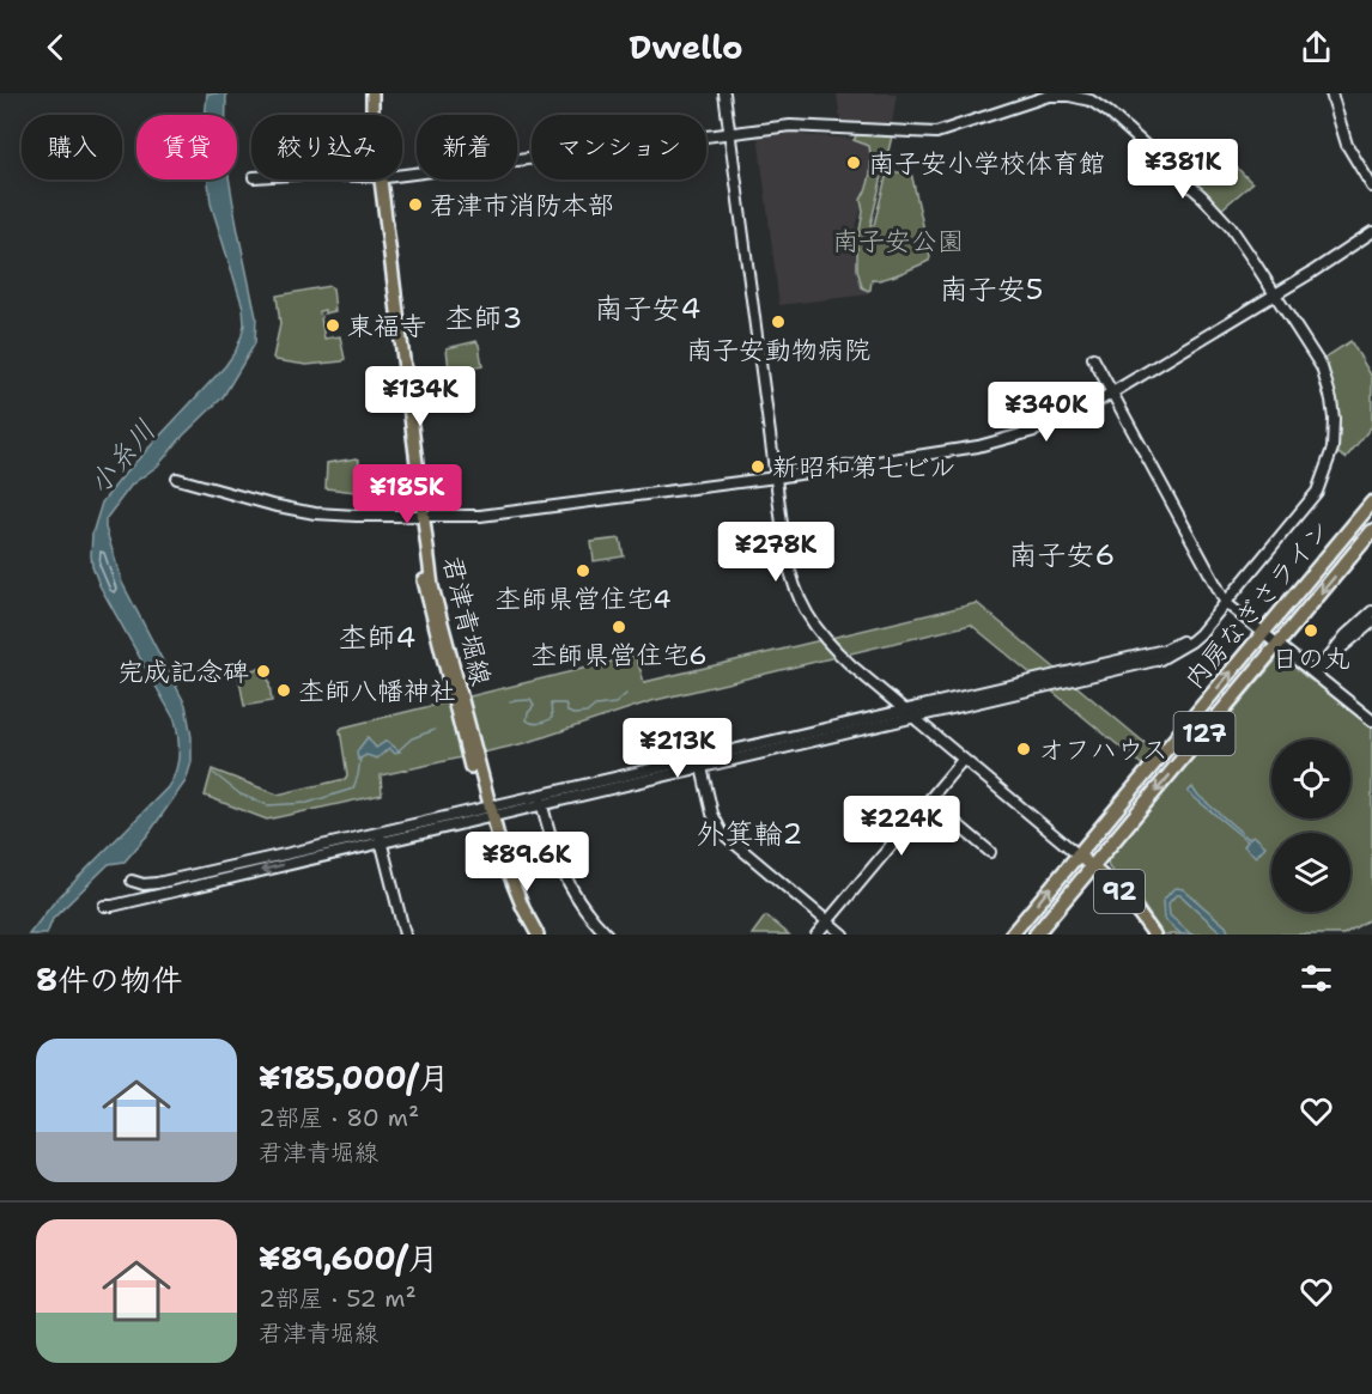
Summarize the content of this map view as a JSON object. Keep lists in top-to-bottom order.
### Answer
{
  "streets": {
    "highway": ["内房なぎさライン", "127"],
    "main road": ["君津青堀線", "92"]
  },
  "crossings": [
    ["内房なぎさライン", "92"]
  ],
  "districts": [
    "南子安5",
    "南子安4",
    "杢師3",
    "南子安6",
    "杢師4",
    "外箕輪2"
  ],
  "water": ["小糸川"],
  "parks": ["南子安公園"],
  "places": [
    "南子安小学校体育館",
    "君津市消防本部",
    "南子安動物病院",
    "東福寺",
    "新昭和第七ビル",
    "杢師県営住宅4",
    "杢師県営住宅6",
    "日の丸",
    "完成記念碑",
    "杢師八幡神社",
    "オフハウス"
  ],
  "page": {
    "header": "Dwello",
    "chip": [
      "購入",
      "賃貸",
      "絞り込み",
      "新着",
      "マンション"
    ],
    "price": [
      "¥381K",
      "¥134K",
      "¥340K",
      "¥185K",
      "¥278K",
      "¥213K",
      "¥224K",
      "¥89.6K"
    ],
    "heading": "8件の物件",
    "list": [
      {
        "name": "¥185,000/月",
        "note": "2部屋 · 80 m² · 君津青堀線"
      },
      {
        "name": "¥89,600/月",
        "note": "2部屋 · 52 m² · 君津青堀線"
      }
    ]
  }
}
